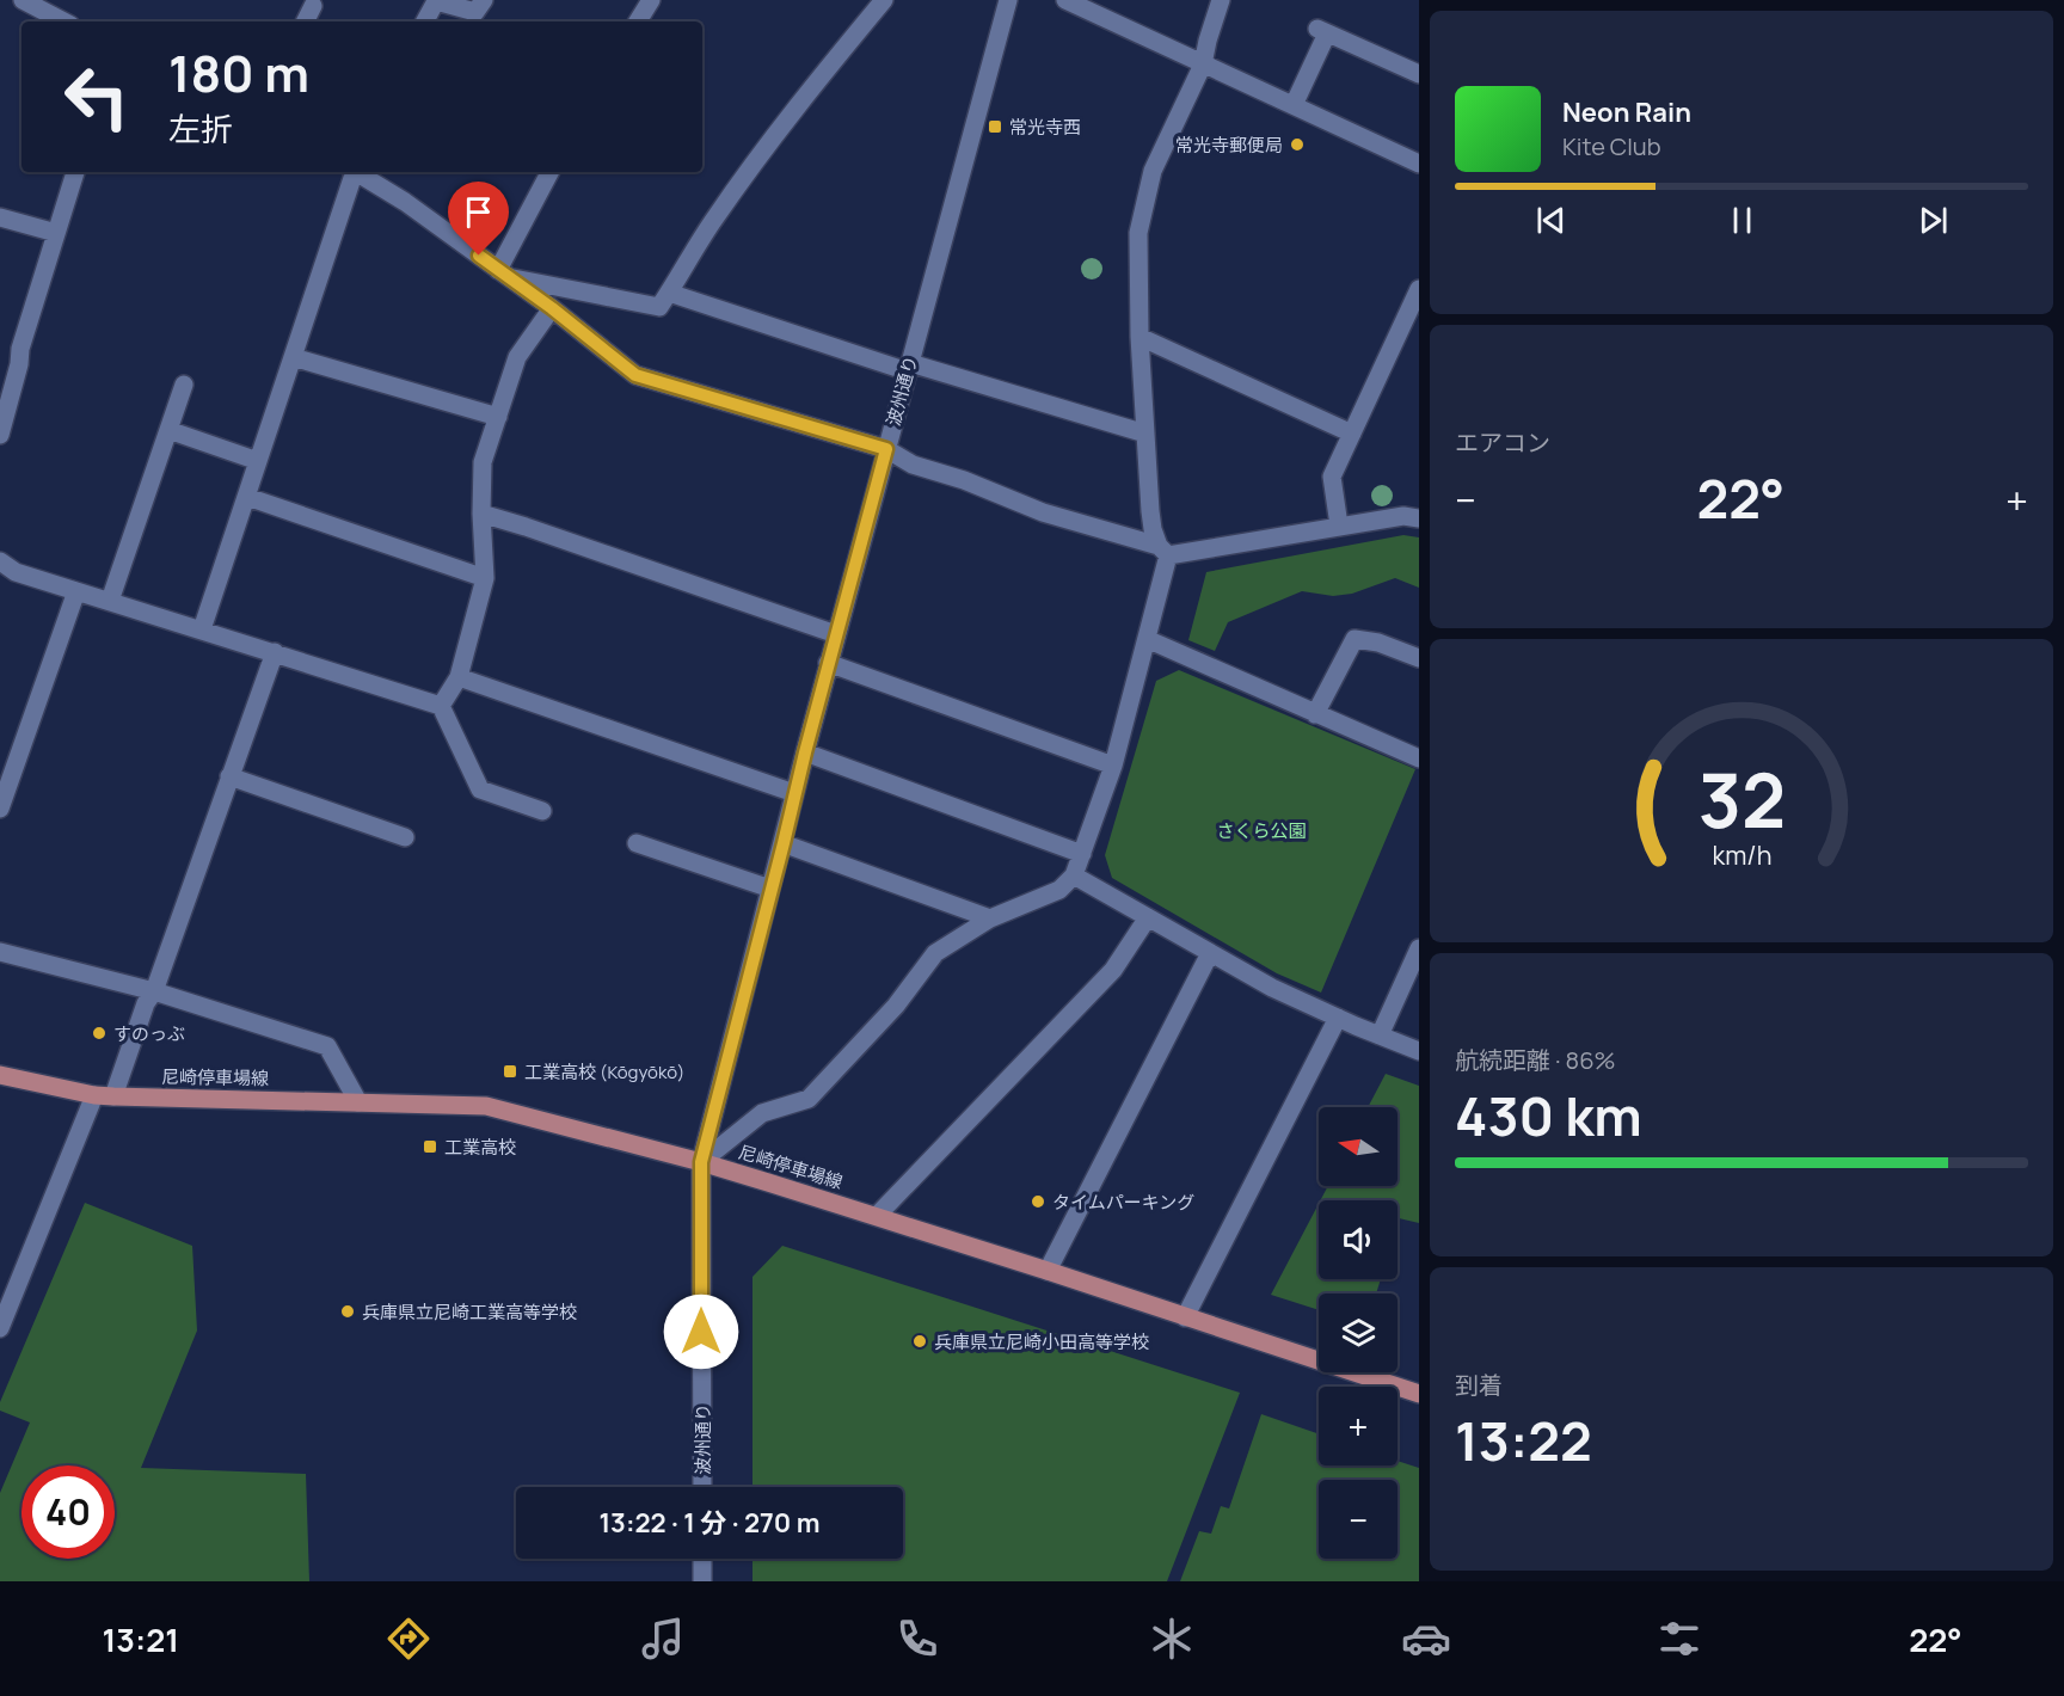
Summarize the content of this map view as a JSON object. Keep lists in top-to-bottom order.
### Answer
{
  "streets": {
    "main road": ["尼崎停車場線"],
    "street": ["波州通り"]
  },
  "crossings": [
    ["波州通り", "尼崎停車場線"]
  ],
  "parks": ["さくら公園"],
  "places": {
    "transit": ["常光寺西", "工業高校 (Kōgyōkō)", "工業高校"],
    "other": [
      "常光寺郵便局",
      "すのっぶ",
      "タイムパーキング",
      "兵庫県立尼崎工業高等学校",
      "兵庫県立尼崎小田高等学校"
    ]
  },
  "north": "left",
  "page": {
    "turn": ["180 m", "左折"],
    "song": ["Neon Rain", "Kite Club"],
    "tile": [
      "エアコン",
      ["航続距離 · 86%", "430 km"],
      ["到着", "13:22"]
    ],
    "heat": ["−", "22°", "+"],
    "map_buttons": ["+", "−"],
    "limit": "40",
    "trip": "13:22 · 1 分 · 270 m",
    "tabs": ["13:21", "22°"],
    "gauge": ["32", "km/h"]
  }
}
